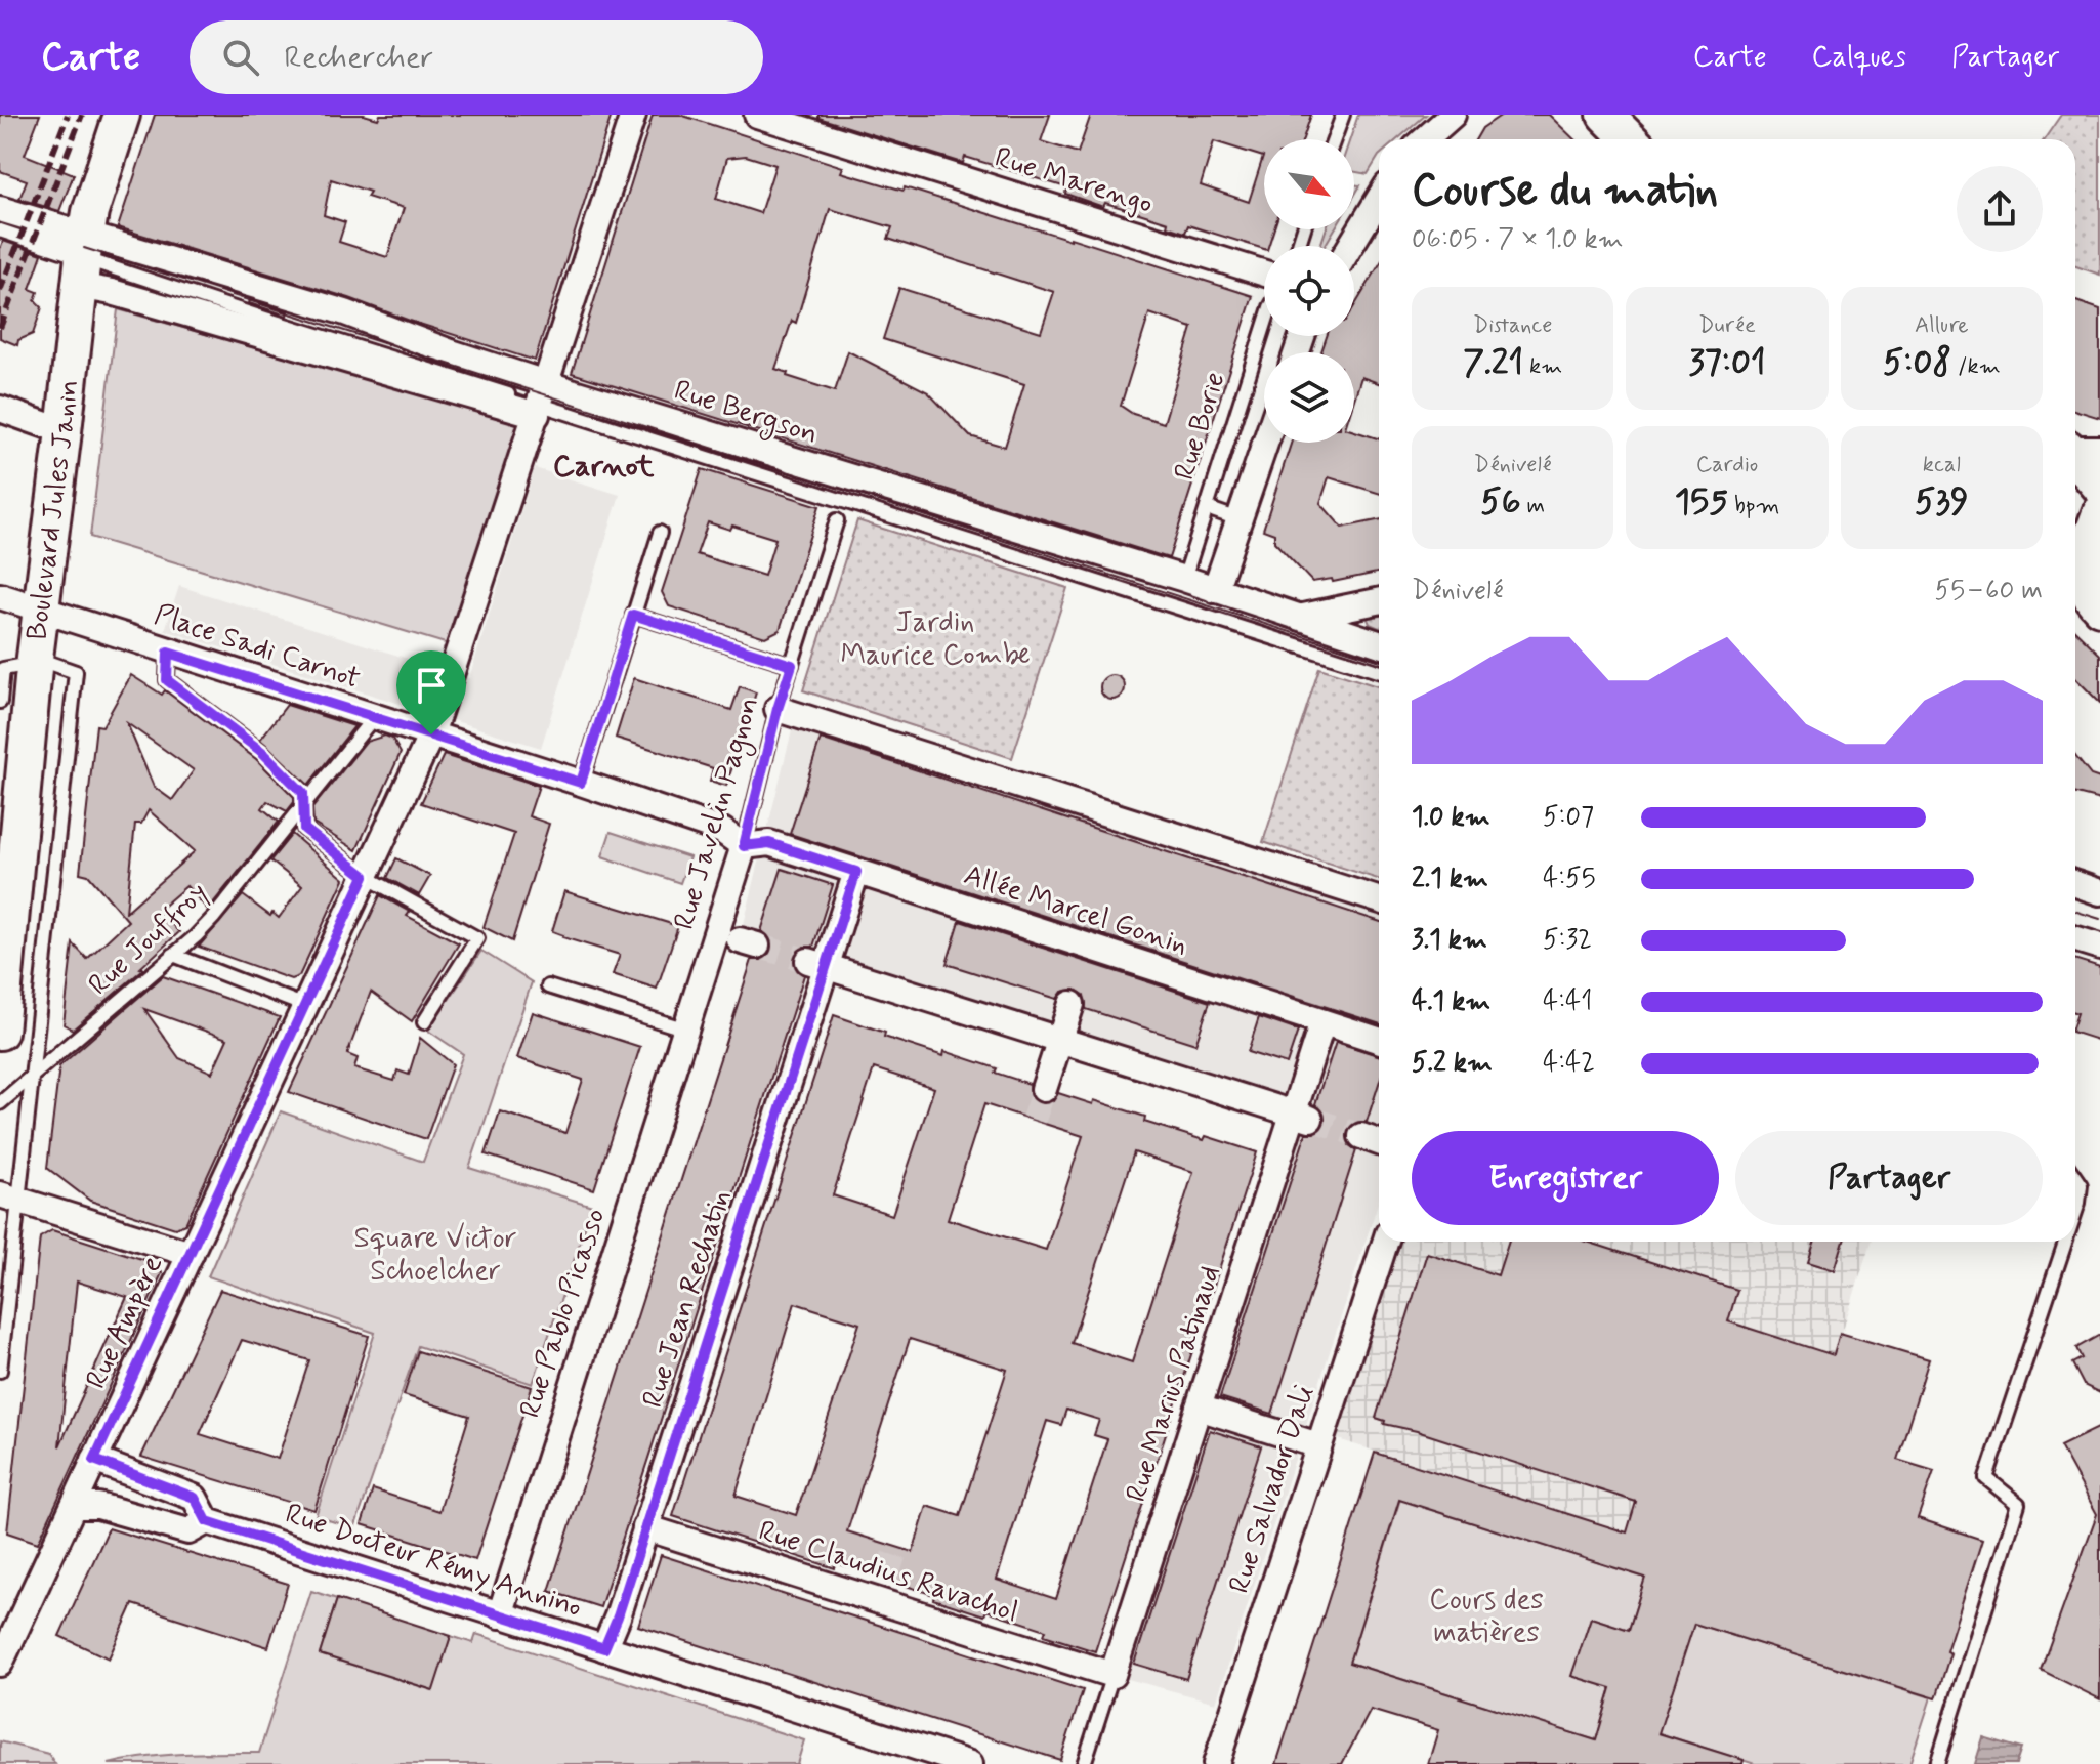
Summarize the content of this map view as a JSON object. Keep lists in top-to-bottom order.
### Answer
{
  "streets": {
    "main road": ["Boulevard Jules Janin"],
    "street": [
      "Rue Marengo",
      "Rue Bergson",
      "Place Sadi Carnot",
      "Rue Javelin Pagnon",
      "Allée Marcel Gonin",
      "Rue Jean Rechatin",
      "Rue Pablo Picasso",
      "Rue Ampère",
      "Rue Marius Patinaud",
      "Rue Salvador Dali",
      "Rue Docteur Rémy Annino",
      "Rue Claudius Ravachol"
    ],
    "lane": ["Rue Borie", "Rue Jouffroy"]
  },
  "crossings": [
    ["Rue Bergson", "Rue Borie"],
    ["Rue Bergson", "Boulevard Jules Janin"],
    ["Boulevard Jules Janin", "Place Sadi Carnot"],
    ["Place Sadi Carnot", "Rue Javelin Pagnon"],
    ["Place Sadi Carnot", "Allée Marcel Gonin"],
    ["Place Sadi Carnot", "Rue Jouffroy"],
    ["Place Sadi Carnot", "Rue Ampère"],
    ["Rue Javelin Pagnon", "Allée Marcel Gonin"],
    ["Rue Javelin Pagnon", "Rue Pablo Picasso"],
    ["Allée Marcel Gonin", "Rue Jean Rechatin"],
    ["Allée Marcel Gonin", "Rue Marius Patinaud"],
    ["Rue Jean Rechatin", "Rue Docteur Rémy Annino"],
    ["Rue Jean Rechatin", "Rue Claudius Ravachol"],
    ["Rue Pablo Picasso", "Rue Docteur Rémy Annino"],
    ["Rue Ampère", "Rue Docteur Rémy Annino"],
    ["Rue Marius Patinaud", "Rue Claudius Ravachol"]
  ],
  "districts": ["Carnot"],
  "parks": ["Jardin Maurice Combe", "Square Victor Schoelcher", "Cours des matières"],
  "north": "bottom right",
  "page": {
    "header": "Carte",
    "search": "Rechercher",
    "nav": ["Carte", "Calques", "Partager"],
    "heading": ["Course du matin", "06:05 · 7 × 1.0 km"],
    "stats": [
      ["Distance", "7.21 km"],
      ["Durée", "37:01"],
      ["Allure", "5:08 /km"],
      ["Dénivelé", "56 m"],
      ["Cardio", "155 bpm"],
      ["kcal", "539"]
    ],
    "chart": ["Dénivelé", "55–60 m"],
    "list": [
      {
        "name": "1.0 km",
        "note": "5:07"
      },
      {
        "name": "2.1 km",
        "note": "4:55"
      },
      {
        "name": "3.1 km",
        "note": "5:32"
      },
      {
        "name": "4.1 km",
        "note": "4:41"
      },
      {
        "name": "5.2 km",
        "note": "4:42"
      }
    ],
    "buttons": ["Enregistrer", "Partager"]
  }
}
